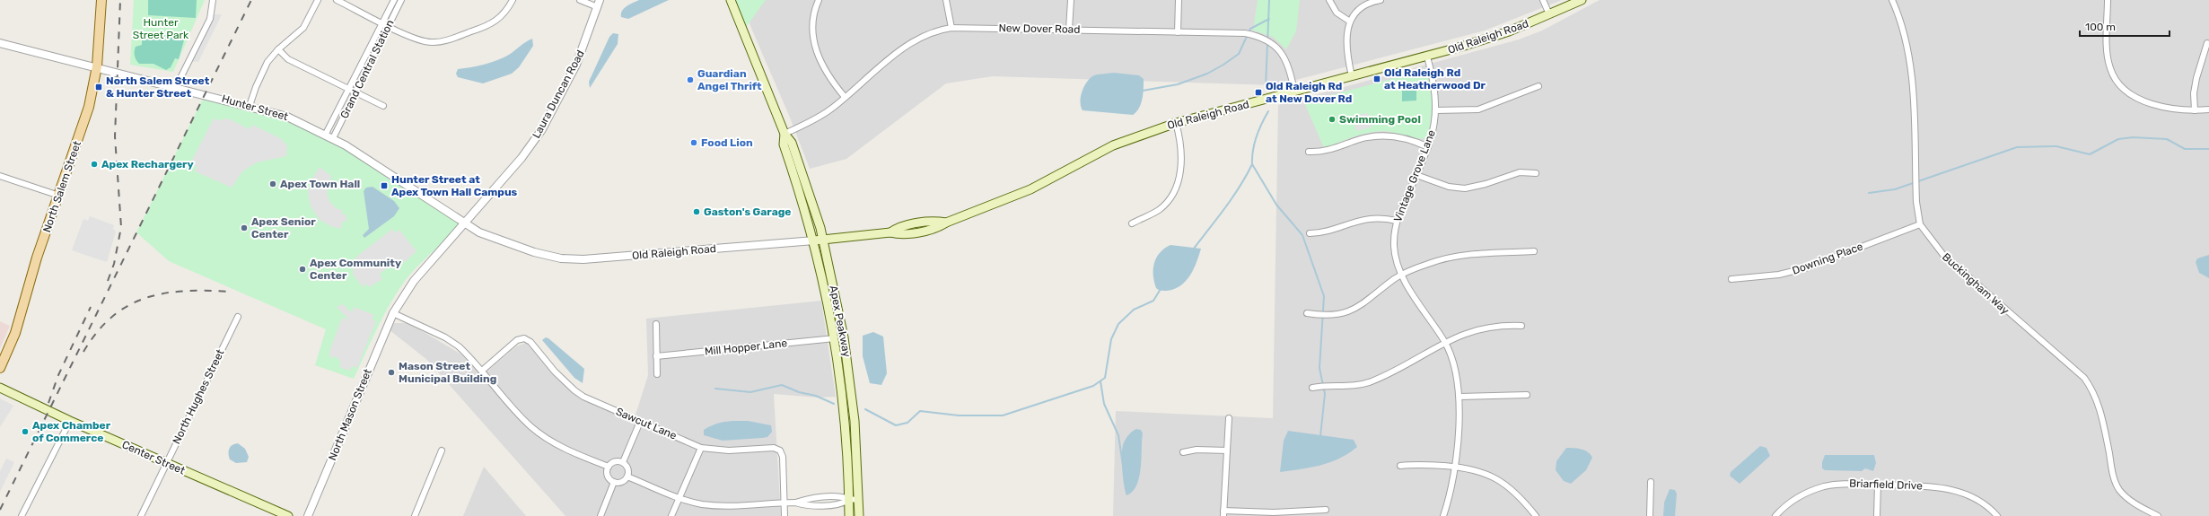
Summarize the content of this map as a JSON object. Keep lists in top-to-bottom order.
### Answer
{
  "streets": {
    "main road": [
      "Old Raleigh Road",
      "North Salem Street",
      "Apex Peakway",
      "Center Street"
    ],
    "street": [
      "New Dover Road",
      "Grand Central Station",
      "Laura Duncan Road",
      "Hunter Street",
      "Vintage Grove Lane",
      "Downing Place",
      "Buckingham Way",
      "Mill Hopper Lane",
      "North Hughes Street",
      "North Mason Street",
      "Sawcut Lane",
      "Briarfield Drive"
    ]
  },
  "crossings": [
    ["New Dover Road", "Old Raleigh Road"],
    ["New Dover Road", "Apex Peakway"],
    ["Old Raleigh Road", "Laura Duncan Road"],
    ["Old Raleigh Road", "Hunter Street"],
    ["Old Raleigh Road", "Vintage Grove Lane"],
    ["Old Raleigh Road", "Apex Peakway"],
    ["Grand Central Station", "Hunter Street"],
    ["Laura Duncan Road", "Hunter Street"],
    ["Laura Duncan Road", "North Mason Street"],
    ["Hunter Street", "North Salem Street"],
    ["Downing Place", "Buckingham Way"],
    ["Apex Peakway", "Mill Hopper Lane"],
    ["North Hughes Street", "Center Street"]
  ],
  "parks": ["Hunter Street Park"],
  "places": {
    "transit": [
      "Old Raleigh Rd at Heatherwood Dr",
      "North Salem Street & Hunter Street",
      "Old Raleigh Rd at New Dover Rd",
      "Hunter Street at Apex Town Hall Campus"
    ],
    "other": [
      "Guardian Angel Thrift",
      "Swimming Pool",
      "Food Lion",
      "Apex Rechargery",
      "Apex Town Hall",
      "Gaston's Garage",
      "Apex Senior Center",
      "Apex Community Center",
      "Mason Street Municipal Building",
      "Apex Chamber of Commerce"
    ]
  },
  "scale_bar": "100 m"
}
